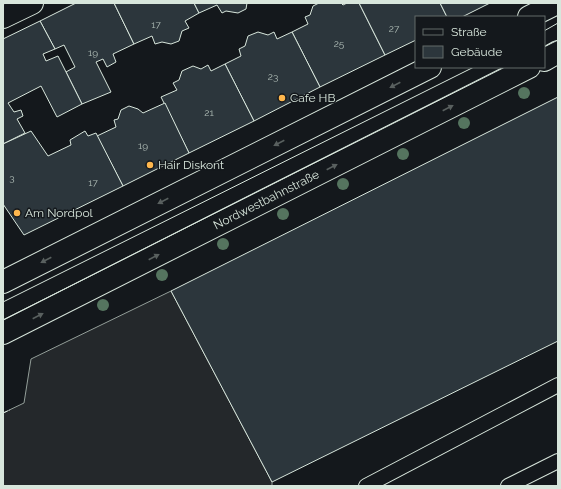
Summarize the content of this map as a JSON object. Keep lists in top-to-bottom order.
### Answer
{
  "streets": {
    "street": ["Nordwestbahnstraße"]
  },
  "places": ["Cafe HB", "Hair Diskont", "Am Nordpol"],
  "house_numbers": [
    "17",
    "27",
    "25",
    "19",
    "23",
    "21",
    "19",
    "3",
    "17"
  ],
  "legend": ["Straße", "Gebäude"]
}
